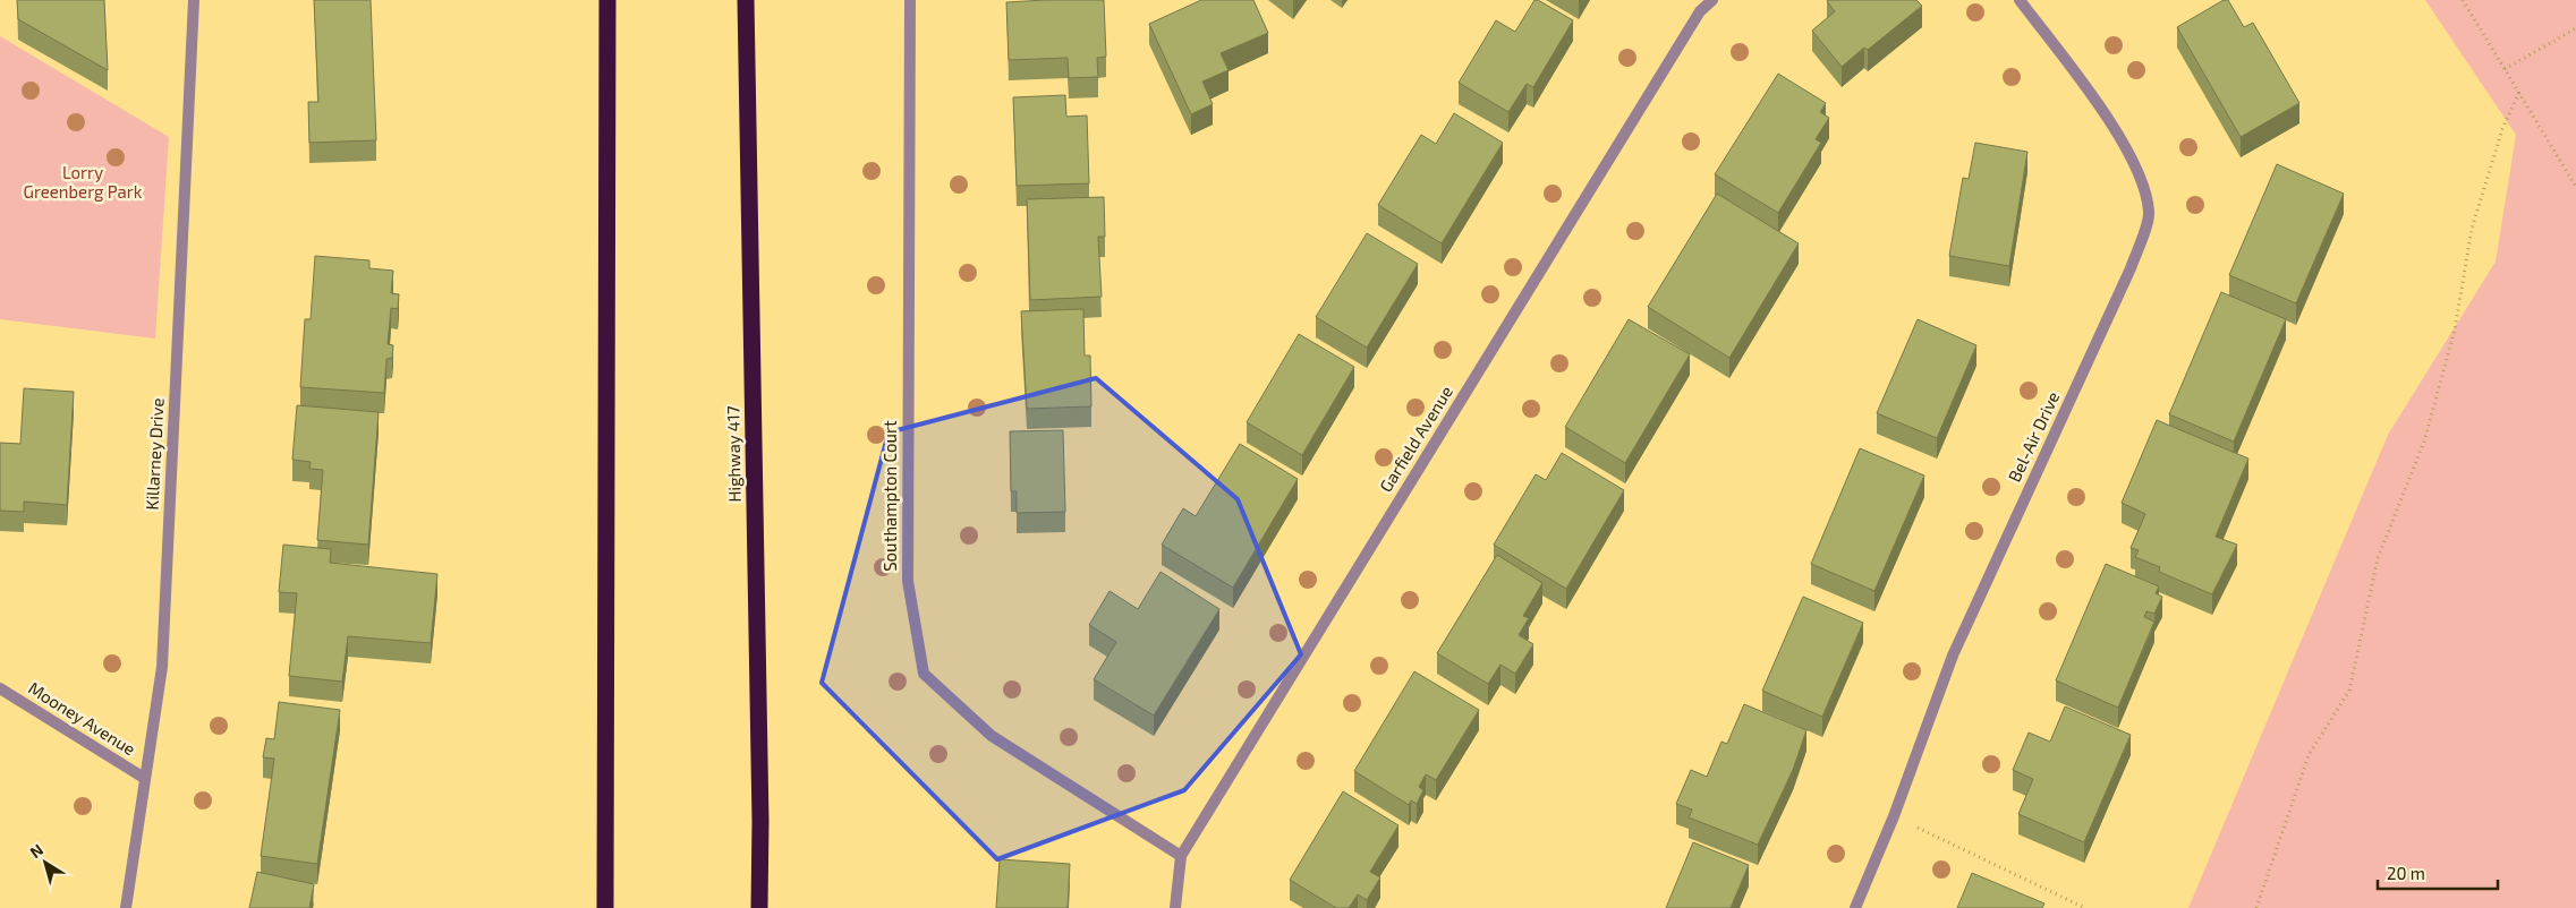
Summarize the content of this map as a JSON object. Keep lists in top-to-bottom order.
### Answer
{
  "streets": {
    "highway": ["Highway 417"],
    "street": [
      "Bel-Air Drive",
      "Garfield Avenue",
      "Killarney Drive",
      "Southampton Court",
      "Mooney Avenue"
    ]
  },
  "crossings": [
    ["Garfield Avenue", "Southampton Court"],
    ["Killarney Drive", "Mooney Avenue"]
  ],
  "parks": ["Lorry Greenberg Park"],
  "scale_bar": "20 m",
  "north": "top left"
}
